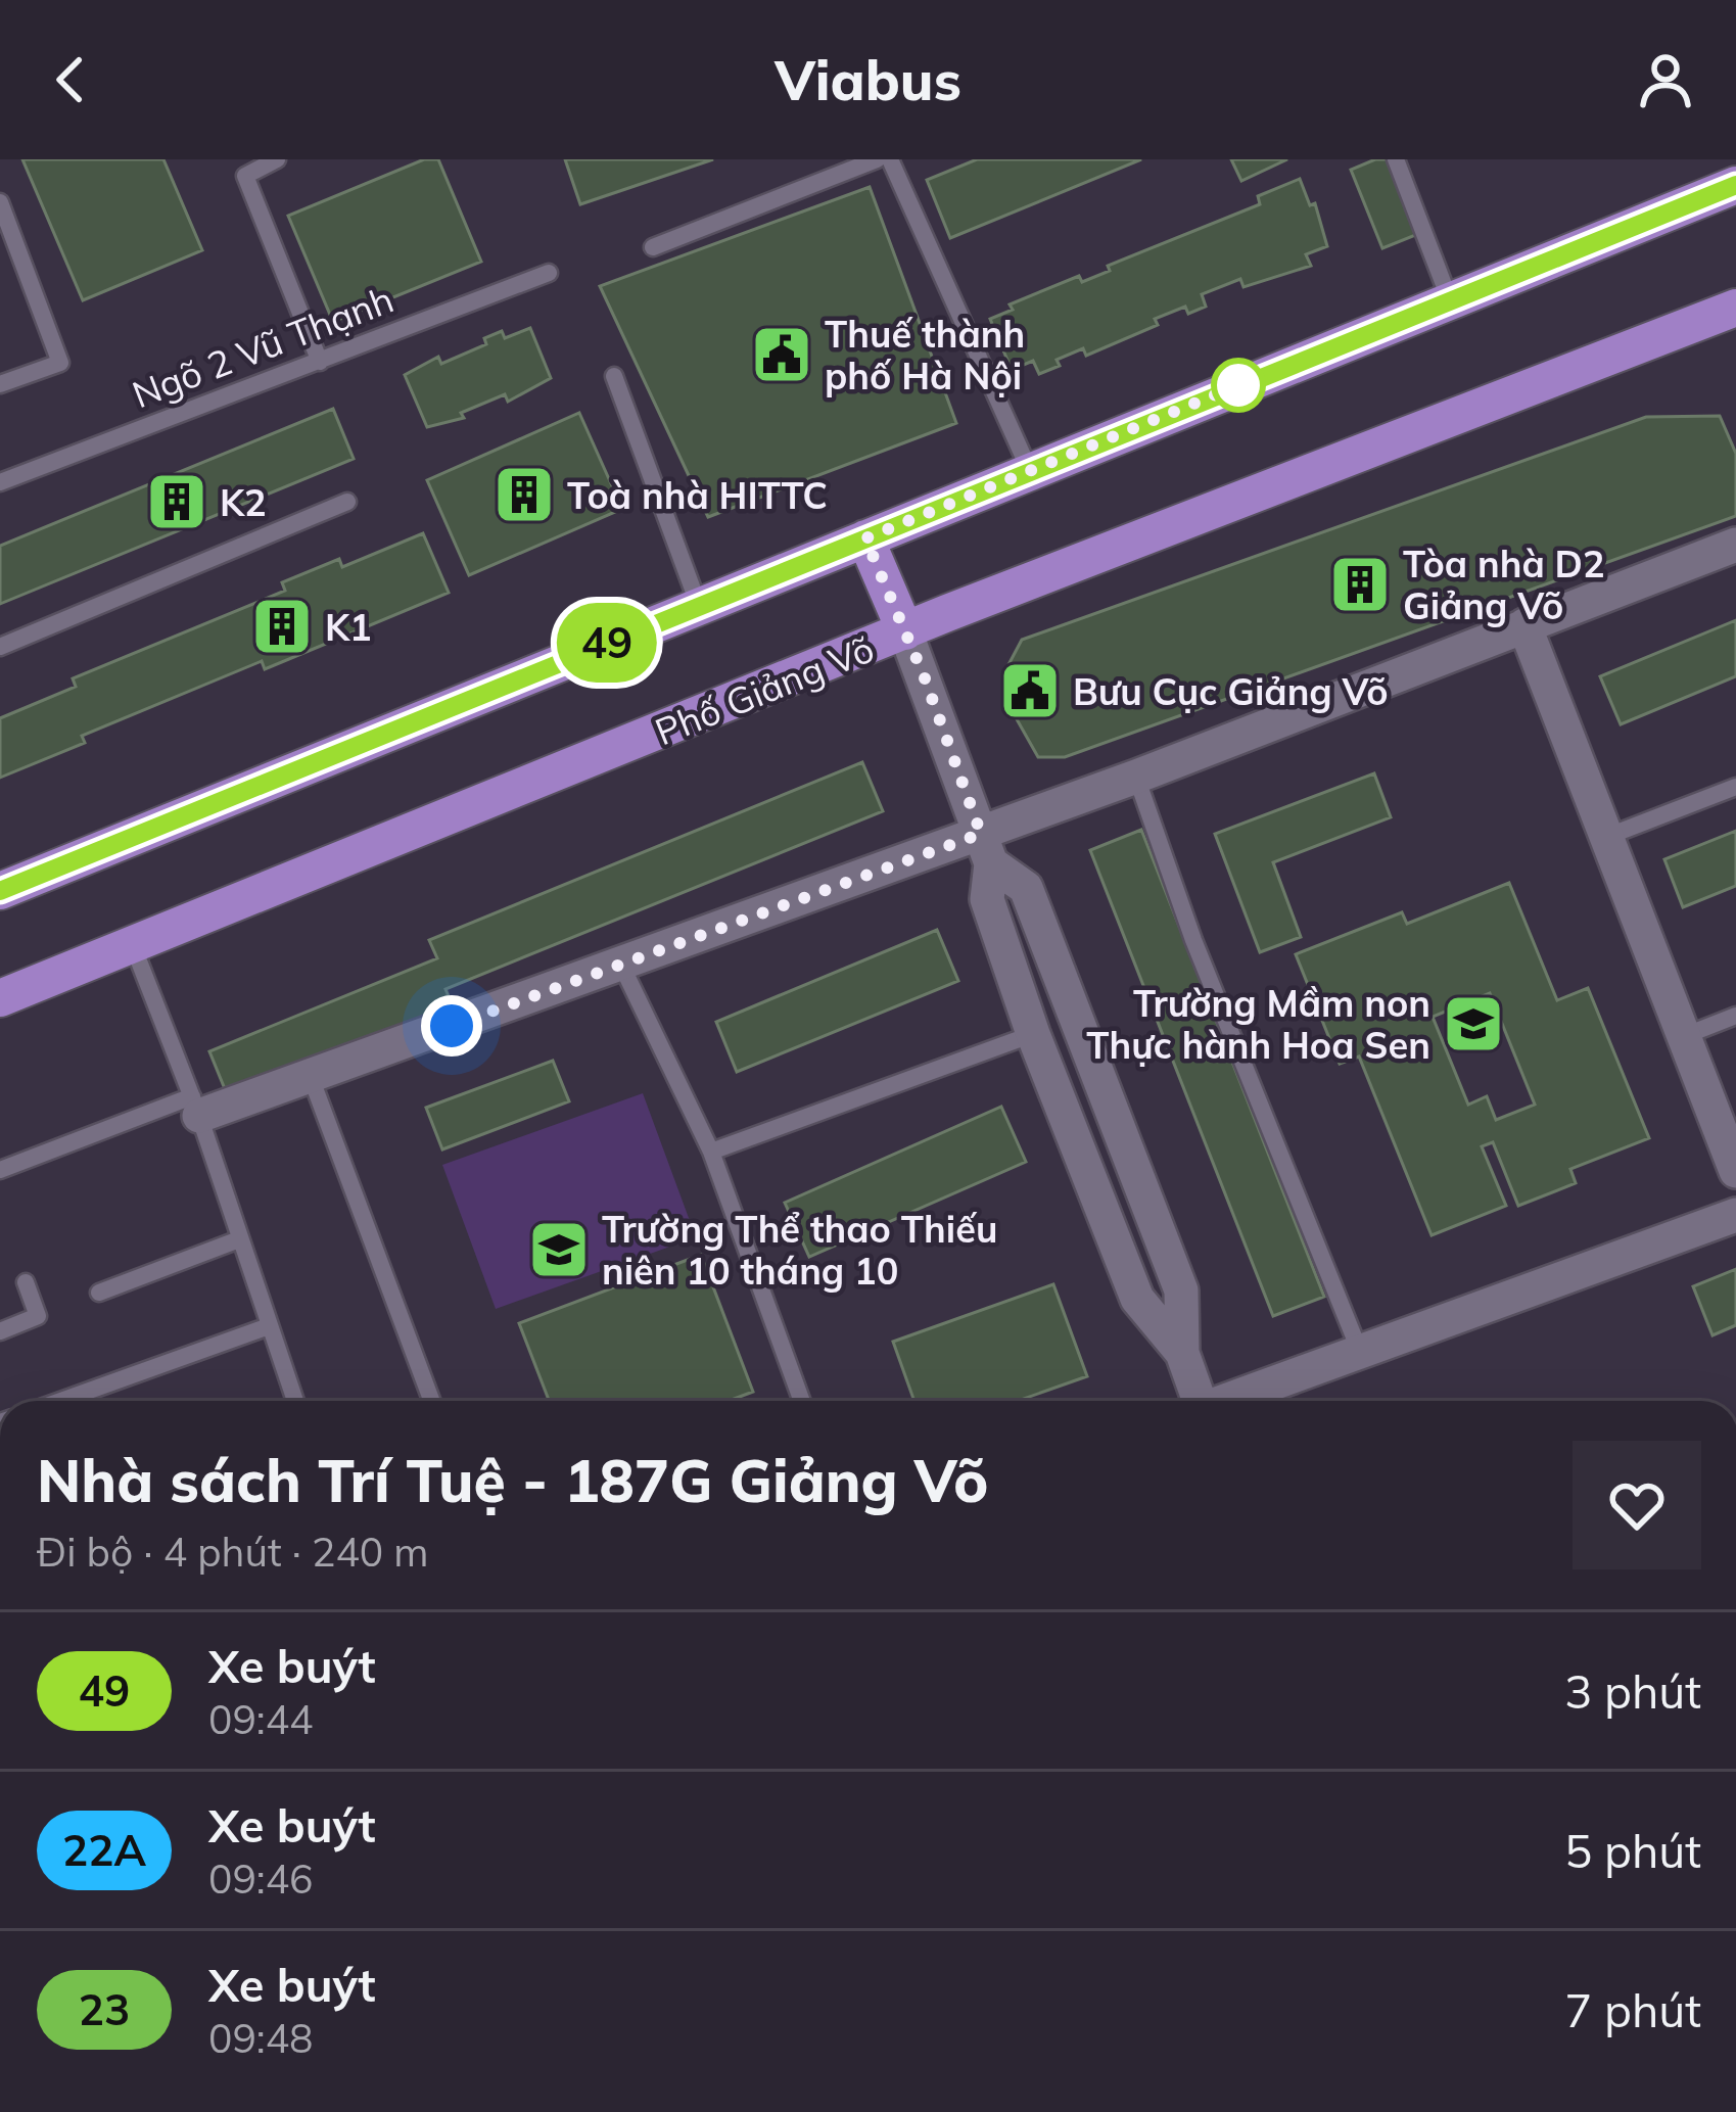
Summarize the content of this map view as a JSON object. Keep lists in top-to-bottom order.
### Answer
{
  "streets": {
    "main road": ["Phố Giảng Võ"],
    "lane": ["Ngõ 2 Vũ Thạnh"]
  },
  "places": {
    "public building": ["Thuế thành phố Hà Nội", "Bưu Cục Giảng Võ"],
    "building": [
      "Toà nhà HITTC",
      "K2",
      "Tòa nhà D2 Giảng Võ",
      "K1"
    ],
    "school or university": ["Trường Mầm non Thực hành Hoa Sen", "Trường Thể thao Thiếu niên 10 tháng 10"]
  },
  "lines": ["bus line 49"],
  "page": {
    "header": "Viabus",
    "on_map": "49",
    "heading": ["Nhà sách Trí Tuệ - 187G Giảng Võ", "Đi bộ · 4 phút · 240 m"],
    "list": [
      {
        "mark": "49",
        "name": "Xe buýt",
        "note": "09:44",
        "value": "3 phút"
      },
      {
        "mark": "22A",
        "name": "Xe buýt",
        "note": "09:46",
        "value": "5 phút"
      },
      {
        "mark": "23",
        "name": "Xe buýt",
        "note": "09:48",
        "value": "7 phút"
      }
    ]
  }
}
